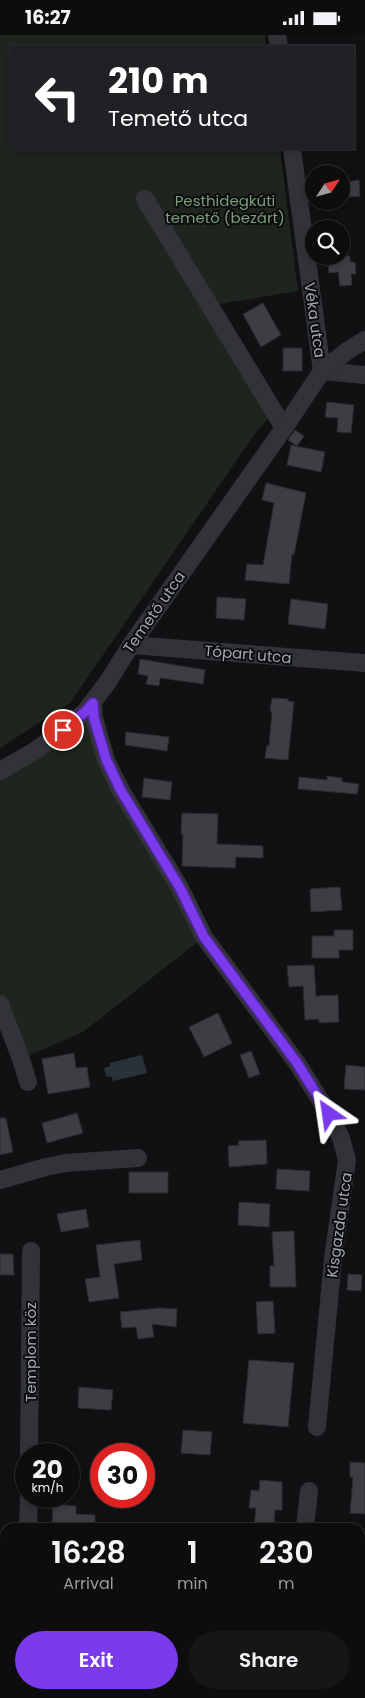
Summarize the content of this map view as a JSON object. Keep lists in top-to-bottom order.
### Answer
{
  "streets": {
    "street": [
      "Véka utca",
      "Temető utca",
      "Tópart utca",
      "Kisgazda utca",
      "Templom köz"
    ]
  },
  "crossings": [
    ["Véka utca", "Temető utca"],
    ["Temető utca", "Tópart utca"],
    ["Temető utca", "Kisgazda utca"]
  ],
  "parks": ["Pesthidegkúti temető (bezárt)"],
  "north": "top right",
  "page": {
    "status": "16:27",
    "turn": ["210 m", "Temető utca"],
    "speed": "20 km/h",
    "limit": "30",
    "eta": [
      "16:28",
      "Arrival",
      "1",
      "min",
      "230",
      "m"
    ],
    "buttons": ["Exit", "Share"]
  }
}
